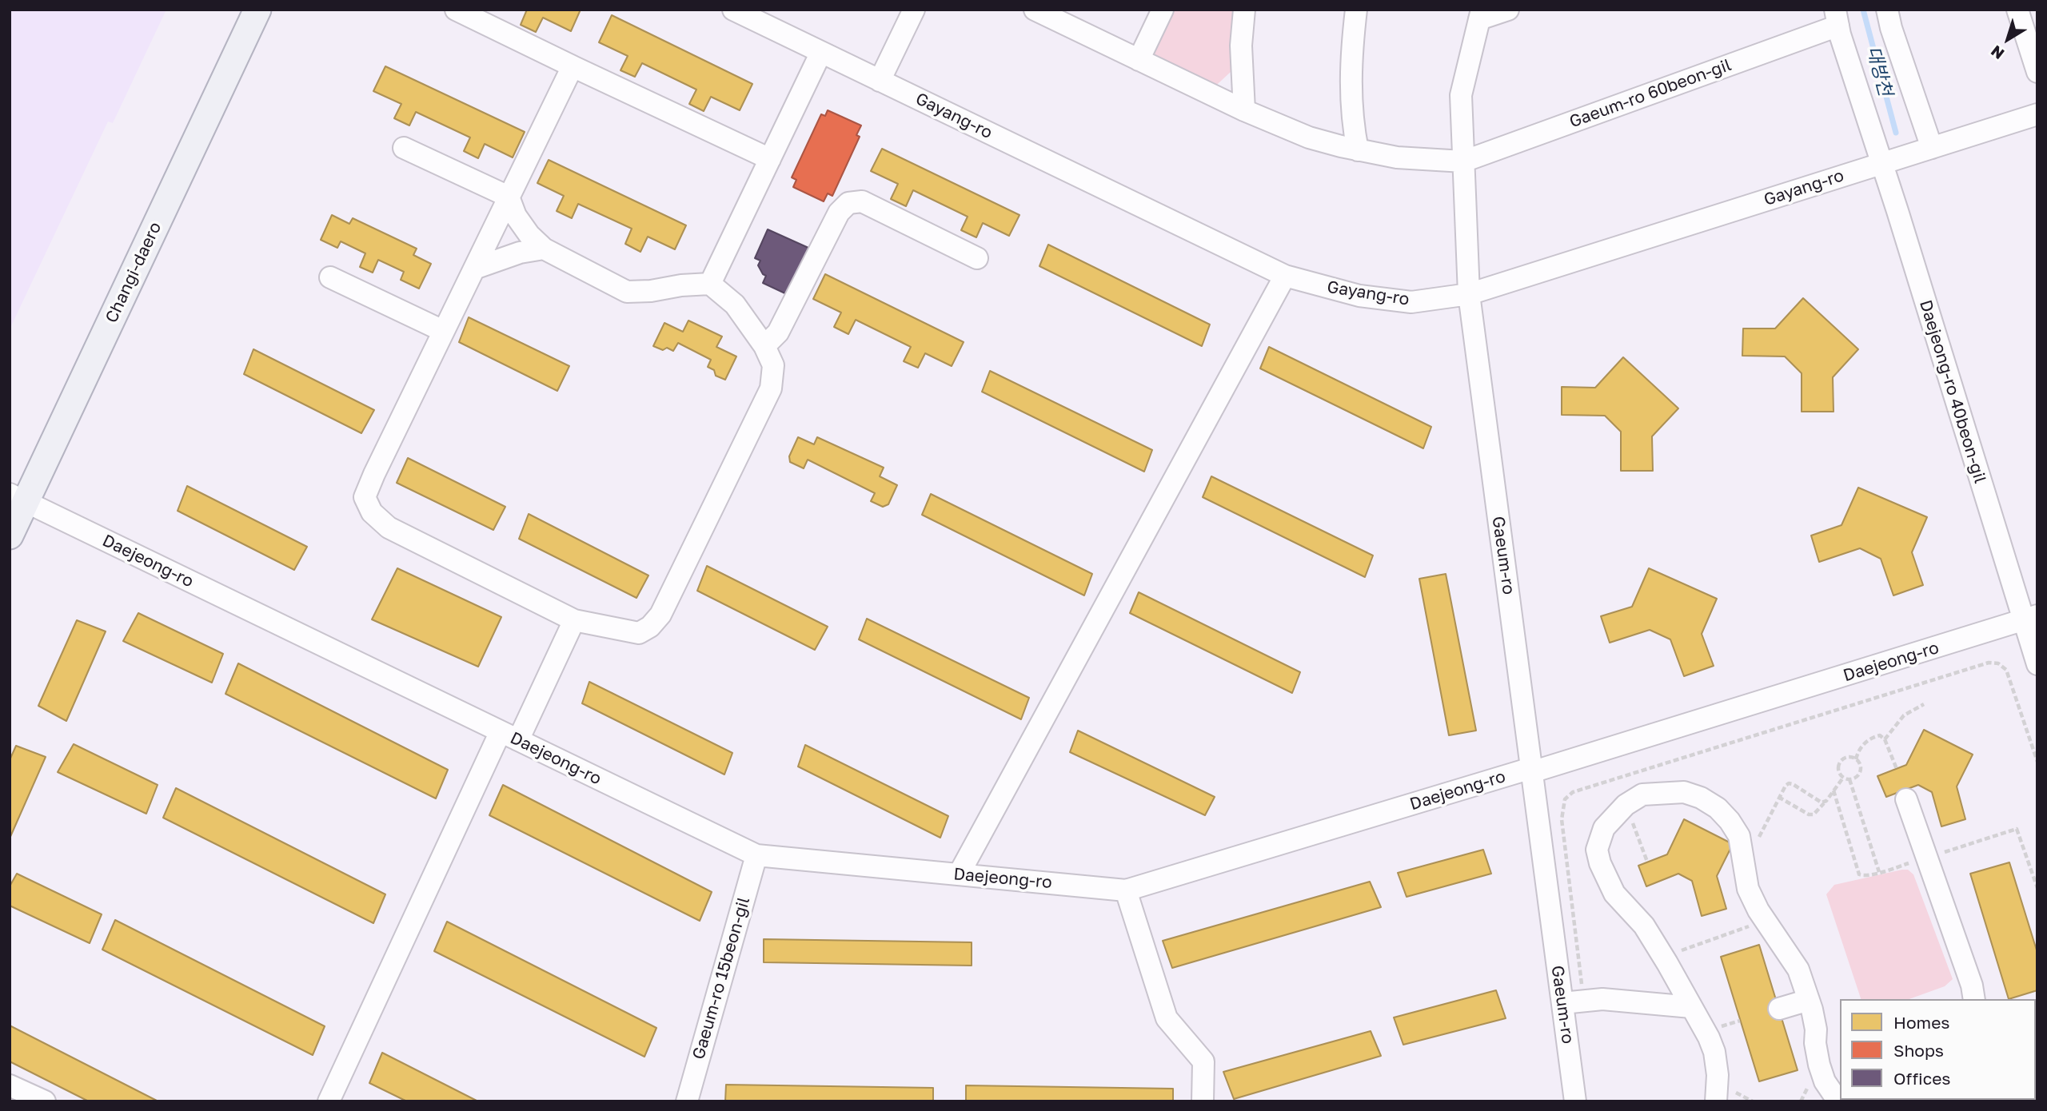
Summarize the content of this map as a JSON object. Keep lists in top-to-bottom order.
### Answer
{
  "streets": {
    "main road": ["Changi-daero"],
    "street": [
      "Gaeum-ro 60beon-gil",
      "Gayang-ro",
      "Daejeong-ro 40beon-gil",
      "Gaeum-ro",
      "Daejeong-ro",
      "Gaeum-ro 15beon-gil"
    ]
  },
  "crossings": [
    ["Gaeum-ro 60beon-gil", "Daejeong-ro 40beon-gil"],
    ["Gaeum-ro 60beon-gil", "Gaeum-ro"],
    ["Gayang-ro", "Daejeong-ro 40beon-gil"],
    ["Gayang-ro", "Gaeum-ro"],
    ["Changi-daero", "Daejeong-ro"],
    ["Daejeong-ro 40beon-gil", "Daejeong-ro"],
    ["Gaeum-ro", "Daejeong-ro"],
    ["Daejeong-ro", "Gaeum-ro 15beon-gil"]
  ],
  "water": ["대방천"],
  "legend": ["Homes", "Shops", "Offices"],
  "north": "bottom left"
}
